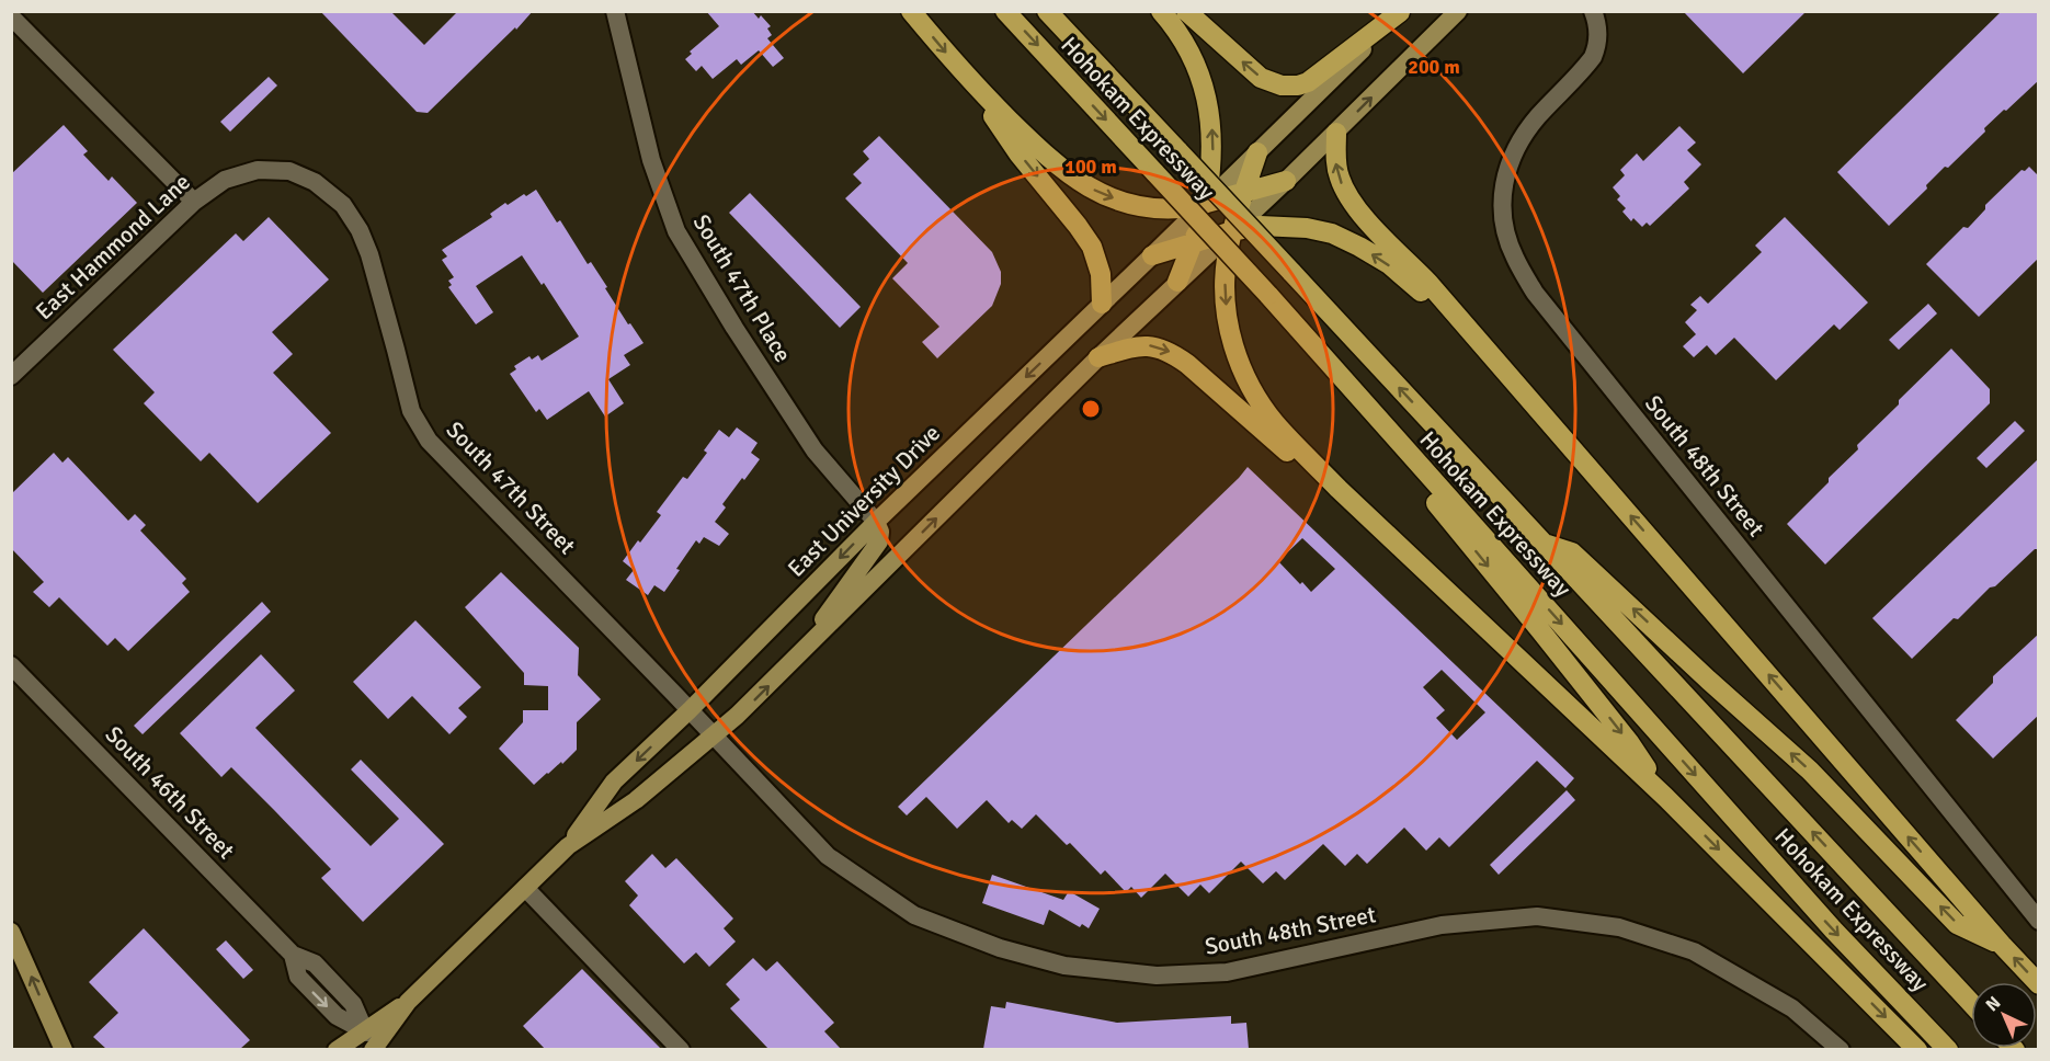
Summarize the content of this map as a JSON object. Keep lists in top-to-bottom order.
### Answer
{
  "streets": {
    "highway": ["Hohokam Expressway"],
    "main road": ["East University Drive"],
    "street": [
      "East Hammond Lane",
      "South 47th Place",
      "South 48th Street",
      "South 47th Street",
      "South 46th Street"
    ]
  },
  "crossings": [
    ["East Hammond Lane", "South 47th Street"],
    ["South 47th Place", "East University Drive"],
    ["South 48th Street", "South 47th Street"],
    ["South 48th Street", "East University Drive"],
    ["South 47th Street", "East University Drive"],
    ["East University Drive", "South 46th Street"]
  ],
  "north": "top left",
  "rings": ["200 m", "100 m"]
}
